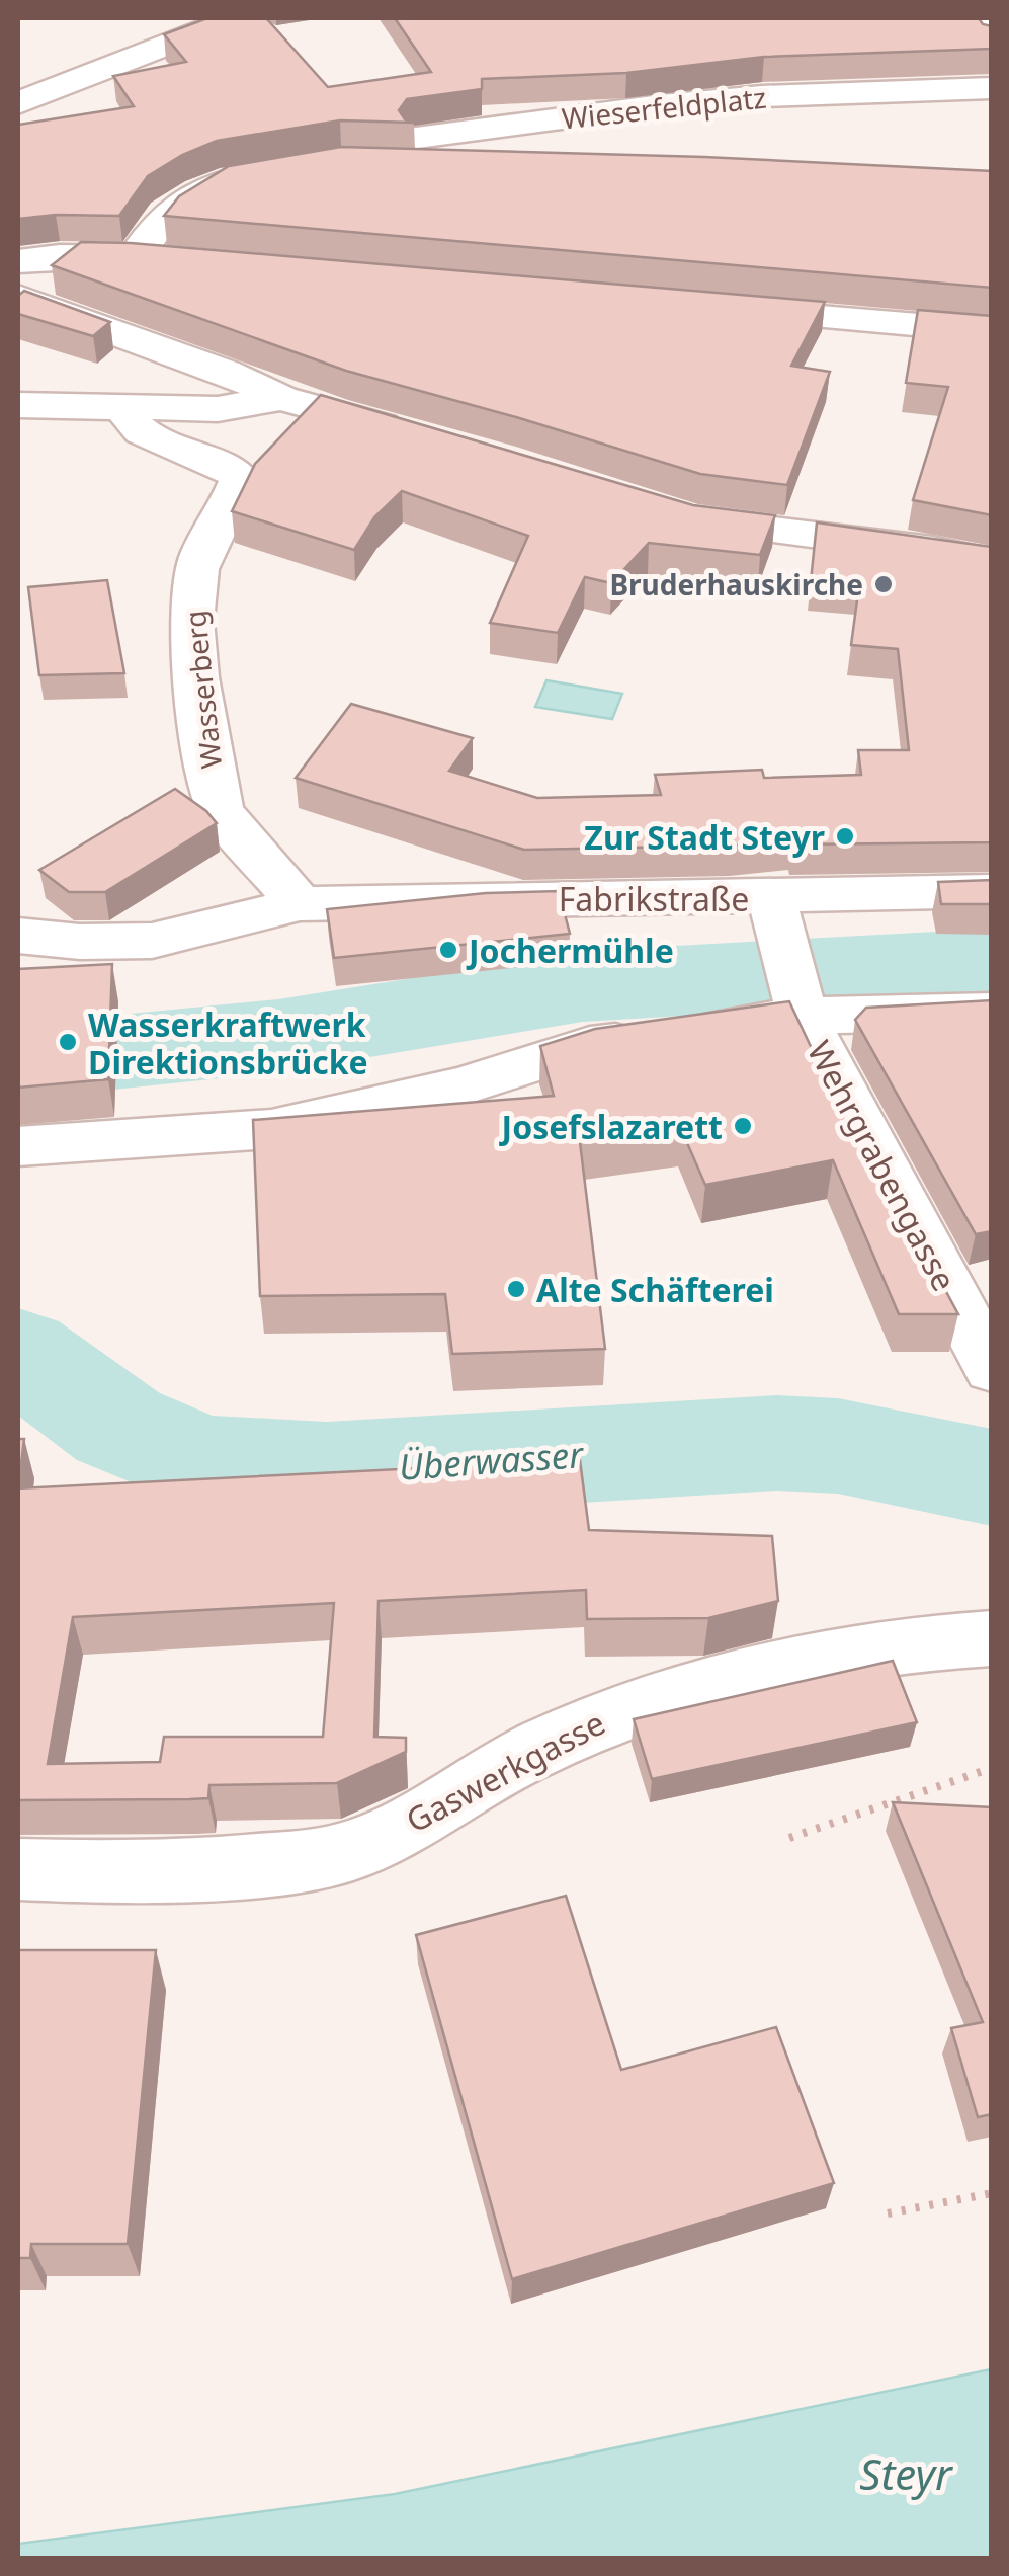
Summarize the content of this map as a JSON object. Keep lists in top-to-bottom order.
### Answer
{
  "streets": {
    "street": [
      "Wieserfeldplatz",
      "Wasserberg",
      "Fabrikstraße",
      "Wehrgrabengasse",
      "Gaswerkgasse"
    ]
  },
  "crossings": [
    ["Wasserberg", "Fabrikstraße"]
  ],
  "water": ["Überwasser", "Steyr"],
  "places": [
    "Bruderhauskirche",
    "Zur Stadt Steyr",
    "Jochermühle",
    "Wasserkraftwerk Direktionsbrücke",
    "Josefslazarett",
    "Alte Schäfterei"
  ]
}
